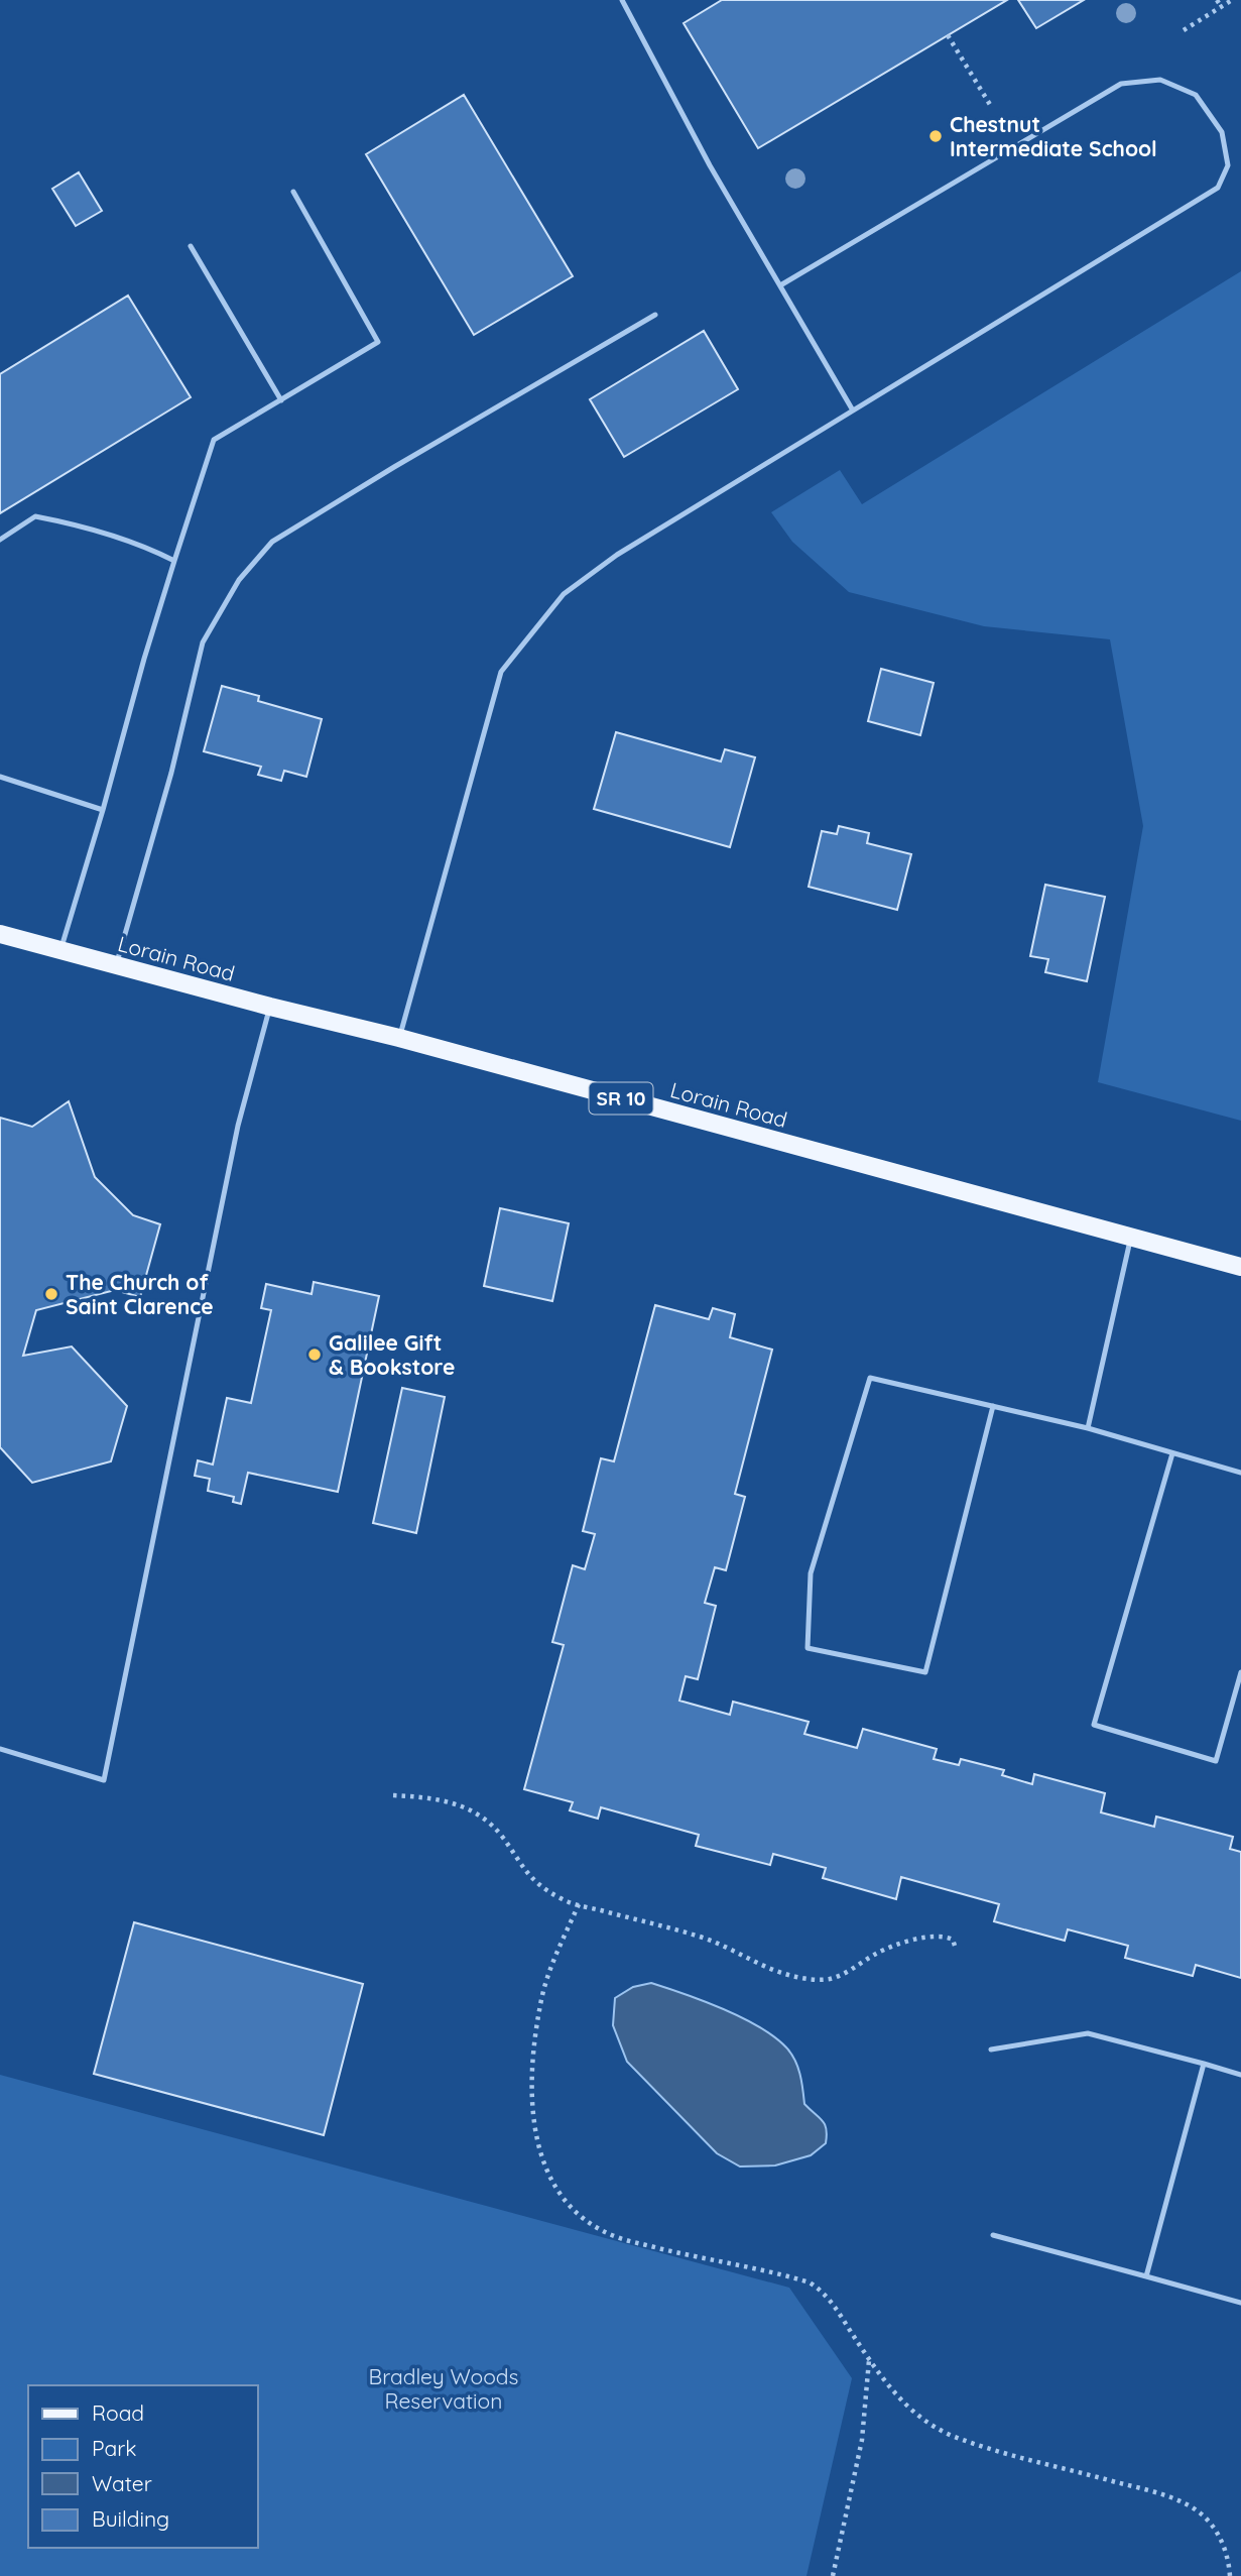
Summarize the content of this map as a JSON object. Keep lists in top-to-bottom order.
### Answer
{
  "streets": {
    "main road": ["Lorain Road", "SR 10"]
  },
  "parks": ["Bradley Woods Reservation"],
  "places": ["Chestnut Intermediate School", "The Church of Saint Clarence", "Galilee Gift & Bookstore"],
  "legend": [
    "Road",
    "Park",
    "Water",
    "Building"
  ]
}
